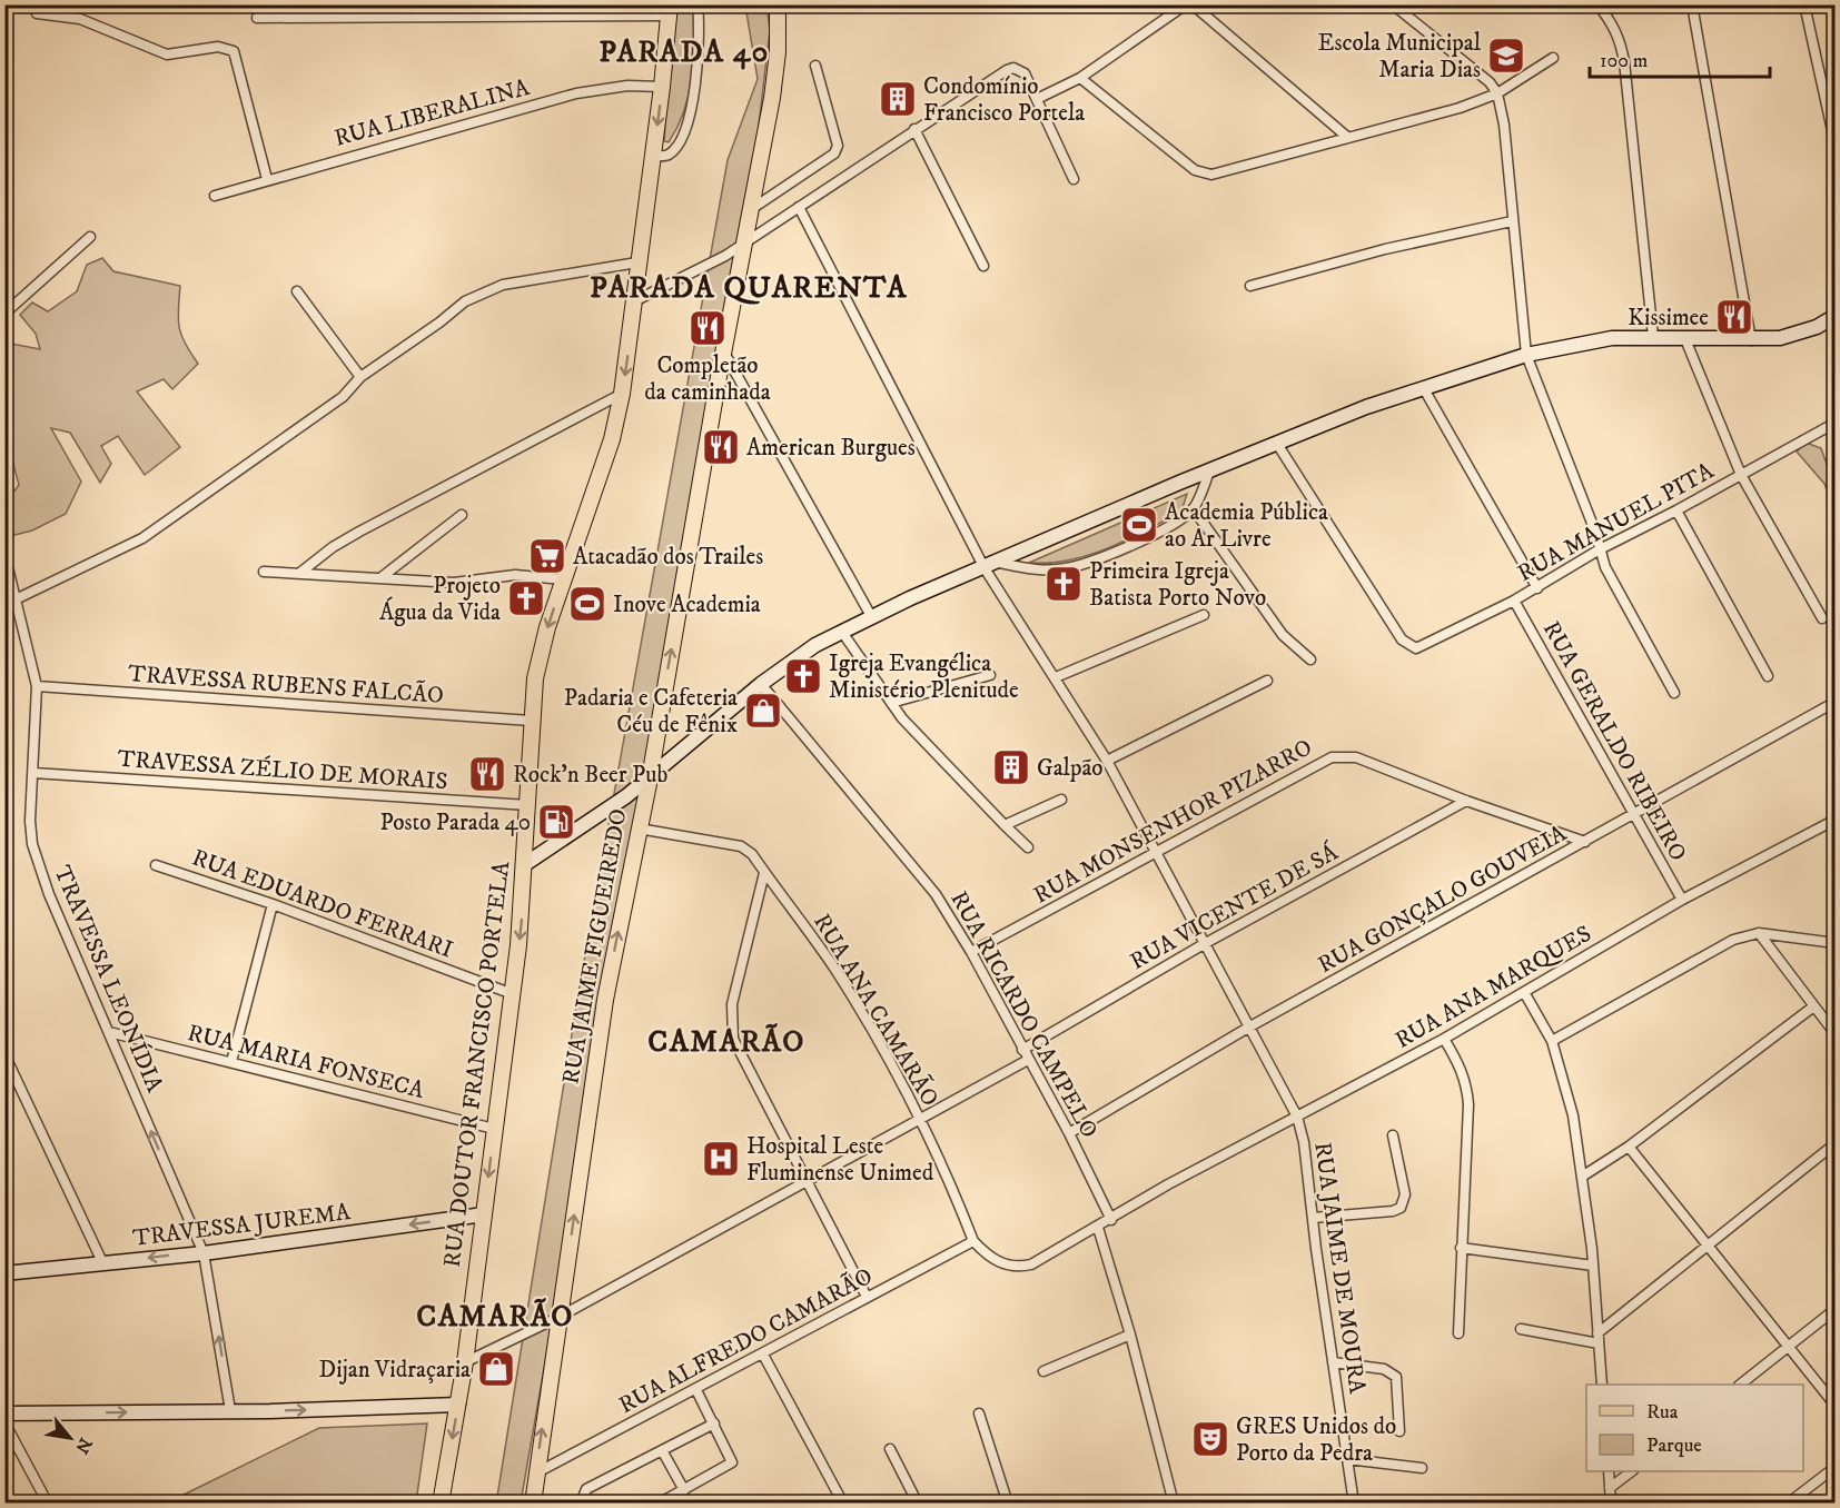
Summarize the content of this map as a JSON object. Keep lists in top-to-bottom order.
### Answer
{
  "streets": {
    "main road": ["RUA JAIME FIGUEIREDO", "RUA DOUTOR FRANCISCO PORTELA", "TRAVESSA JUREMA"],
    "street": [
      "RUA LIBERALINA",
      "RUA MANUEL PITA",
      "TRAVESSA RUBENS FALCÃO",
      "RUA GERALDO RIBEIRO",
      "TRAVESSA ZÉLIO DE MORAIS",
      "RUA MONSENHOR PIZARRO",
      "RUA GONÇALO GOUVEIA",
      "RUA EDUARDO FERRARI",
      "RUA VICENTE DE SÁ",
      "TRAVESSA LEONÍDIA",
      "RUA ANA MARQUES",
      "RUA ANA CAMARÃO",
      "RUA RICARDO CAMPELO",
      "RUA MARIA FONSECA",
      "RUA JAIME DE MOURA",
      "RUA ALFREDO CAMARÃO"
    ]
  },
  "crossings": [
    ["RUA LIBERALINA", "RUA DOUTOR FRANCISCO PORTELA"],
    ["RUA MANUEL PITA", "RUA GERALDO RIBEIRO"],
    ["TRAVESSA RUBENS FALCÃO", "TRAVESSA LEONÍDIA"],
    ["TRAVESSA RUBENS FALCÃO", "RUA DOUTOR FRANCISCO PORTELA"],
    ["RUA GERALDO RIBEIRO", "RUA GONÇALO GOUVEIA"],
    ["RUA GERALDO RIBEIRO", "RUA ANA MARQUES"],
    ["TRAVESSA ZÉLIO DE MORAIS", "TRAVESSA LEONÍDIA"],
    ["TRAVESSA ZÉLIO DE MORAIS", "RUA DOUTOR FRANCISCO PORTELA"],
    ["RUA MONSENHOR PIZARRO", "RUA GONÇALO GOUVEIA"],
    ["RUA MONSENHOR PIZARRO", "RUA VICENTE DE SÁ"],
    ["RUA MONSENHOR PIZARRO", "RUA RICARDO CAMPELO"],
    ["RUA MONSENHOR PIZARRO", "RUA JAIME DE MOURA"],
    ["RUA GONÇALO GOUVEIA", "RUA RICARDO CAMPELO"],
    ["RUA GONÇALO GOUVEIA", "RUA JAIME DE MOURA"],
    ["RUA EDUARDO FERRARI", "RUA DOUTOR FRANCISCO PORTELA"],
    ["RUA VICENTE DE SÁ", "RUA RICARDO CAMPELO"],
    ["RUA VICENTE DE SÁ", "RUA JAIME DE MOURA"],
    ["RUA JAIME FIGUEIREDO", "RUA ANA CAMARÃO"],
    ["RUA JAIME FIGUEIREDO", "RUA ALFREDO CAMARÃO"],
    ["TRAVESSA LEONÍDIA", "RUA MARIA FONSECA"],
    ["TRAVESSA LEONÍDIA", "TRAVESSA JUREMA"],
    ["RUA ANA MARQUES", "RUA ANA CAMARÃO"],
    ["RUA ANA MARQUES", "RUA JAIME DE MOURA"],
    ["RUA ANA CAMARÃO", "RUA RICARDO CAMPELO"],
    ["RUA ANA CAMARÃO", "RUA ALFREDO CAMARÃO"],
    ["RUA MARIA FONSECA", "RUA DOUTOR FRANCISCO PORTELA"],
    ["RUA DOUTOR FRANCISCO PORTELA", "TRAVESSA JUREMA"]
  ],
  "one_way": [
    "RUA JAIME FIGUEIREDO",
    "TRAVESSA LEONÍDIA",
    "RUA DOUTOR FRANCISCO PORTELA",
    "TRAVESSA JUREMA"
  ],
  "districts": [
    "PARADA 40",
    "PARADA QUARENTA",
    "CAMARÃO",
    "CAMARÃO"
  ],
  "places": {
    "school or university": ["Escola Municipal Maria Dias"],
    "building": ["Condomínio Francisco Portela", "Galpão"],
    "restaurant": [
      "Kissimee",
      "Completão da caminhada",
      "American Burgues",
      "Rock'n Beer Pub"
    ],
    "sports": ["Academia Pública ao Ar Livre", "Inove Academia"],
    "supermarket": ["Atacadão dos Trailes"],
    "church": ["Primeira Igreja Batista Porto Novo", "Projeto Água da Vida", "Igreja Evangélica Ministério Plenitude"],
    "shop": ["Padaria e Cafeteria Céu de Fênix", "Dijan Vidraçaria"],
    "fuel station": ["Posto Parada 40"],
    "hospital": ["Hospital Leste Fluminense Unimed"],
    "theatre": ["GRES Unidos do Porto da Pedra"]
  },
  "legend": ["Rua", "Parque"],
  "scale_bar": "100 m",
  "north": "bottom right"
}
